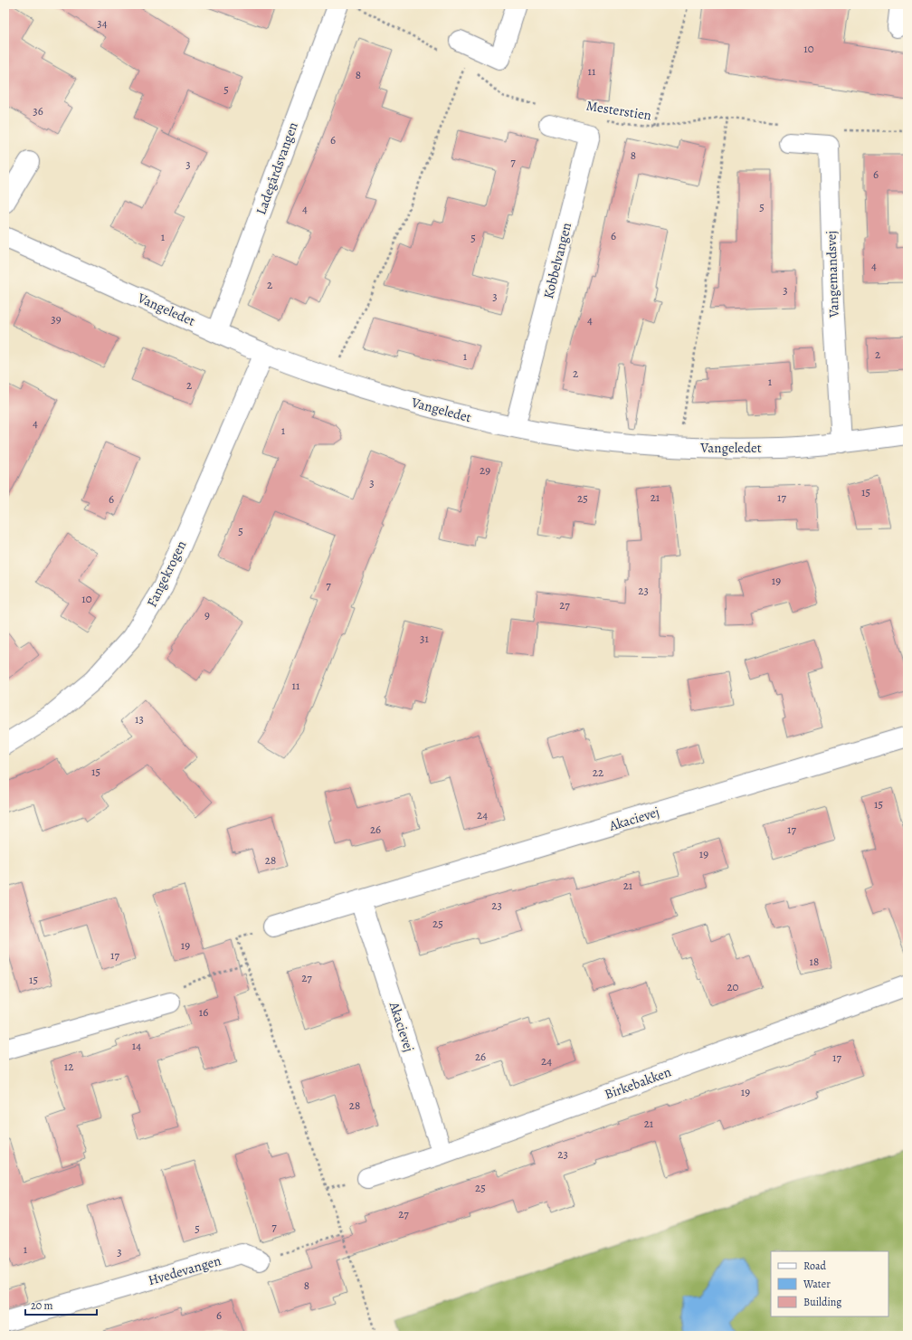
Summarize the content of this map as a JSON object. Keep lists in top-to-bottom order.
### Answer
{
  "streets": {
    "street": [
      "Ladegårdsvangen",
      "Kobbelvangen",
      "Vangemandsvej",
      "Vangeledet",
      "Fangekrogen",
      "Akacievej",
      "Birkebakken",
      "Hvedevangen"
    ],
    "path": ["Mesterstien"]
  },
  "crossings": [
    ["Ladegårdsvangen", "Vangeledet"],
    ["Kobbelvangen", "Vangeledet"],
    ["Vangemandsvej", "Vangeledet"],
    ["Vangeledet", "Fangekrogen"],
    ["Akacievej", "Birkebakken"]
  ],
  "house_numbers": [
    "34",
    "10",
    "11",
    "8",
    "5",
    "36",
    "6",
    "8",
    "7",
    "3",
    "6",
    "5",
    "4",
    "6",
    "1",
    "5",
    "4",
    "2",
    "3",
    "3",
    "39",
    "4",
    "2",
    "1",
    "2",
    "1",
    "2",
    "4",
    "1",
    "29",
    "3",
    "15",
    "21",
    "17",
    "25",
    "6",
    "5",
    "19",
    "7",
    "23",
    "10",
    "27",
    "9",
    "31",
    "11",
    "13",
    "15",
    "22",
    "15",
    "24",
    "26",
    "17",
    "19",
    "28",
    "21",
    "23",
    "25",
    "19",
    "17",
    "18",
    "27",
    "15",
    "20",
    "16",
    "14",
    "26",
    "17",
    "24",
    "12",
    "19",
    "28",
    "21",
    "23",
    "25",
    "27",
    "7",
    "5",
    "1",
    "3",
    "8",
    "6"
  ],
  "legend": ["Road", "Water", "Building"],
  "scale_bar": "20 m"
}
